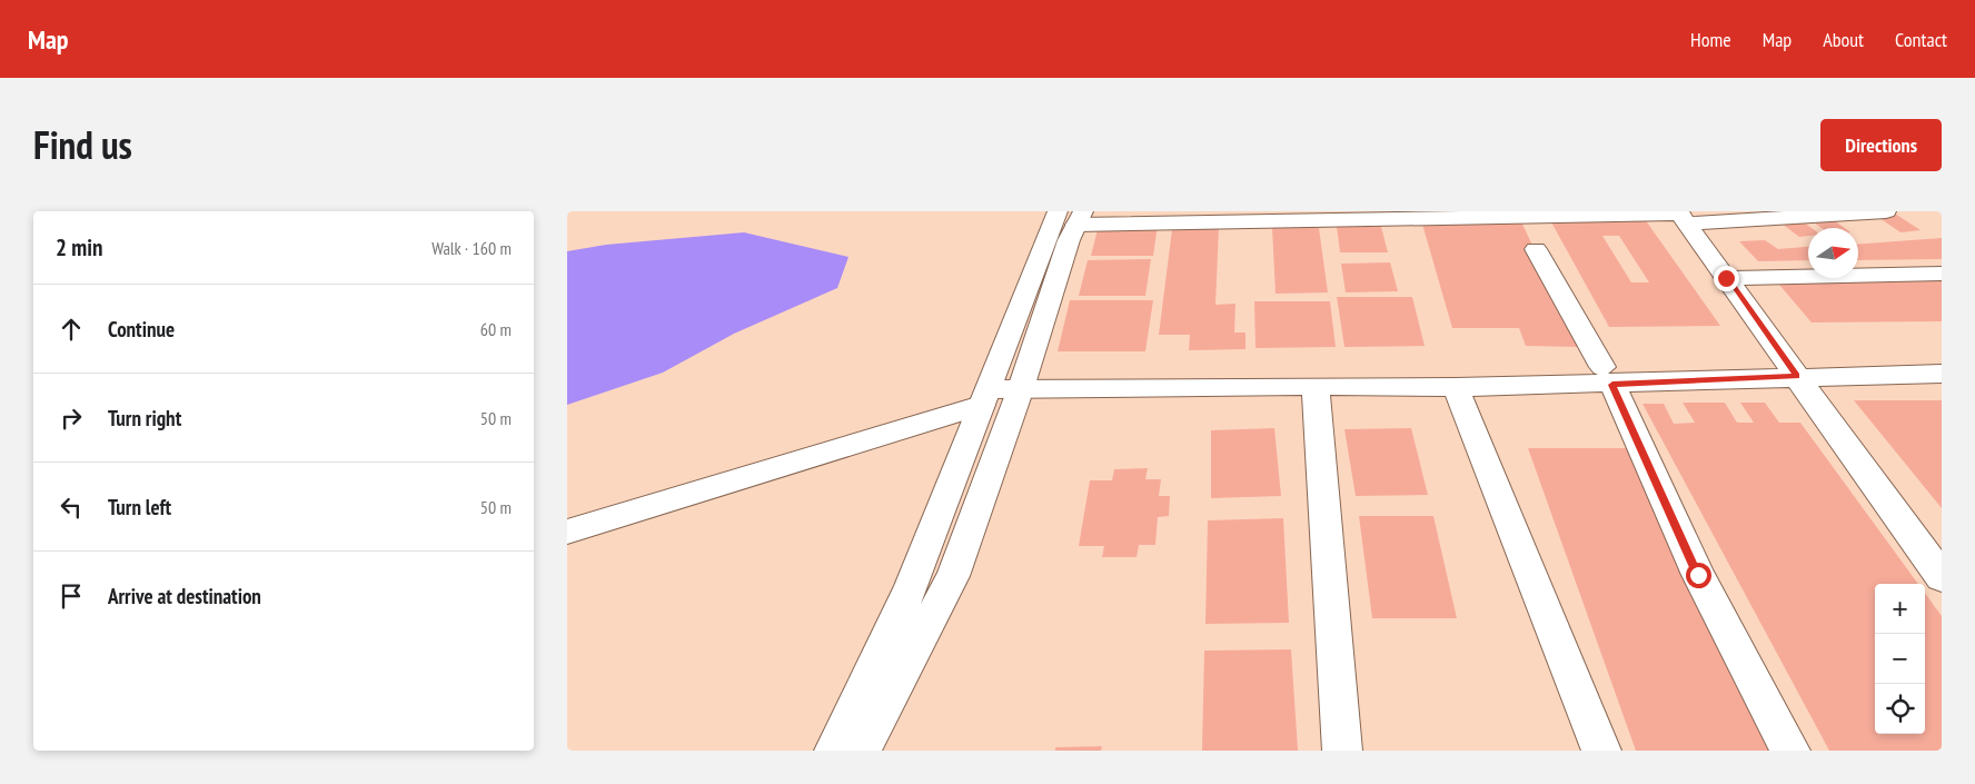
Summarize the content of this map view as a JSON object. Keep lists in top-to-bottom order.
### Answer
{
  "north": "right",
  "page": {
    "header": "Map",
    "nav": [
      "Home",
      "Map",
      "About",
      "Contact"
    ],
    "title": "Find us",
    "buttons": "Directions",
    "heading": ["2 min", "Walk · 160 m"],
    "list": [
      ["Continue", "60 m"],
      ["Turn right", "50 m"],
      ["Turn left", "50 m"],
      "Arrive at destination"
    ],
    "map_buttons": ["+", "−"]
  }
}
